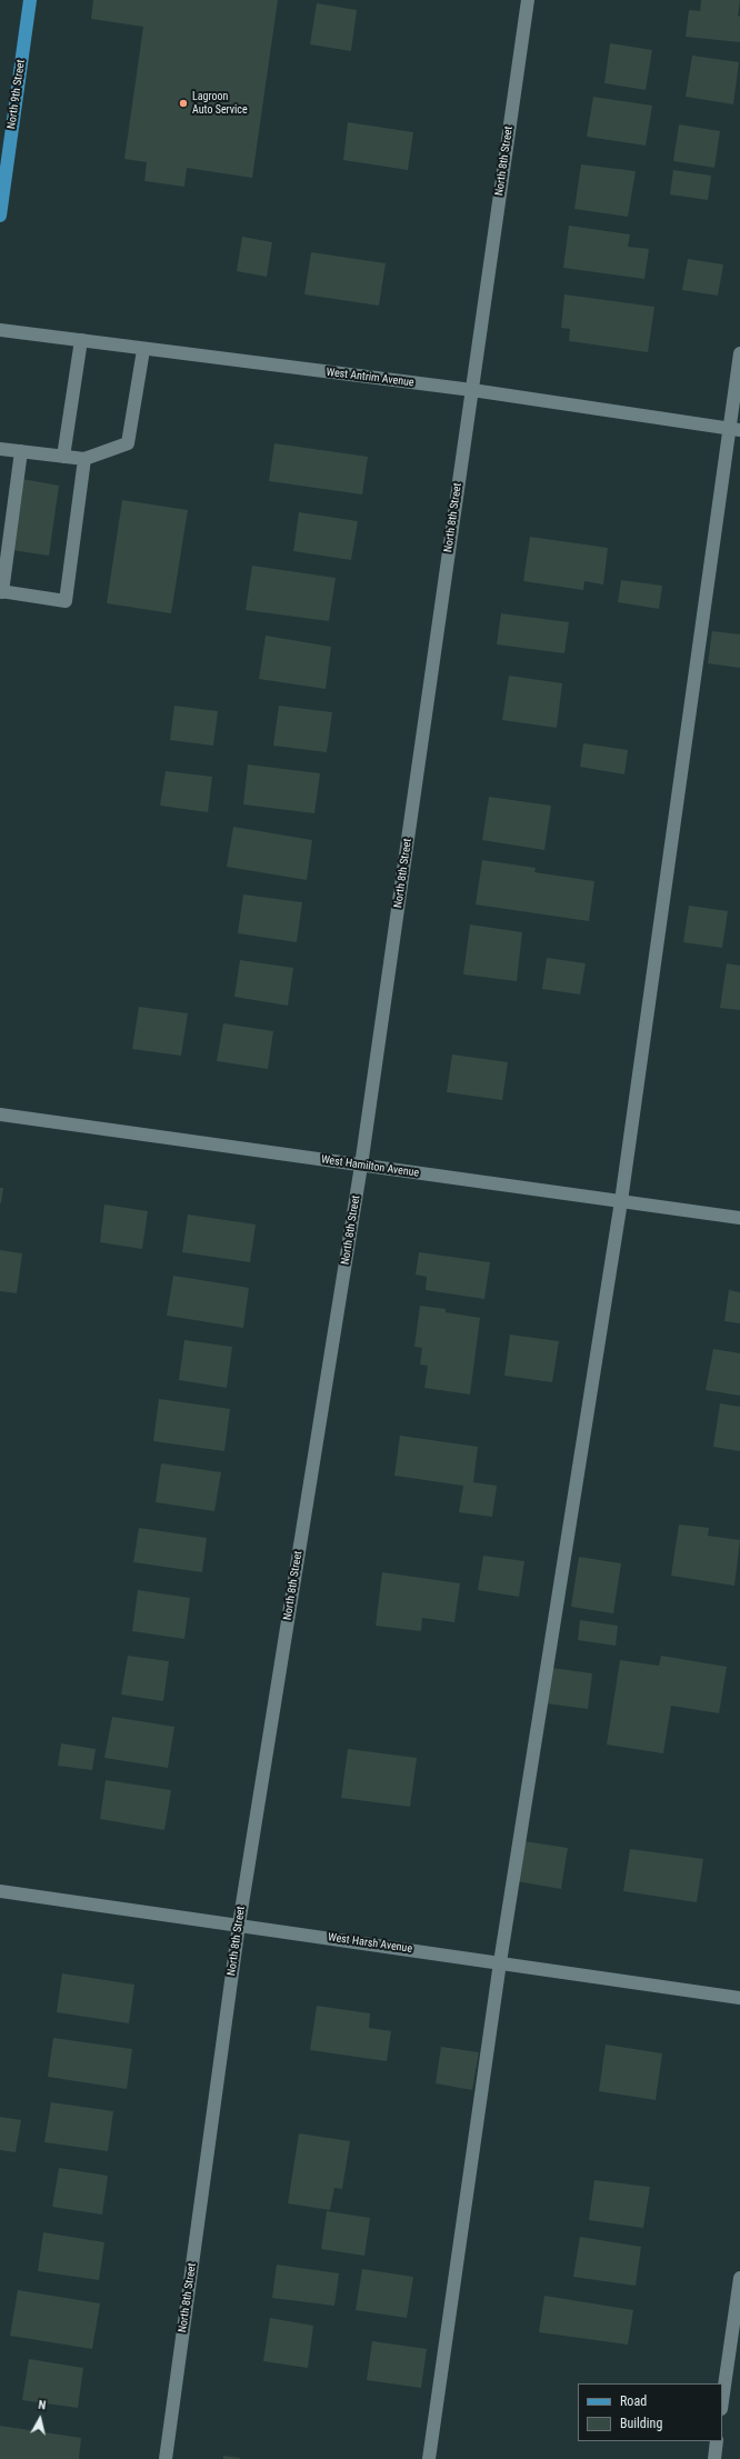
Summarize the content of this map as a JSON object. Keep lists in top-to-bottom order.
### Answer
{
  "streets": {
    "main road": ["North 9th Street"],
    "street": [
      "North 8th Street",
      "West Antrim Avenue",
      "West Hamilton Avenue",
      "West Harsh Avenue"
    ]
  },
  "crossings": [
    ["North 8th Street", "West Antrim Avenue"],
    ["North 8th Street", "West Hamilton Avenue"],
    ["North 8th Street", "West Harsh Avenue"]
  ],
  "places": ["Lagroon Auto Service"],
  "legend": ["Road", "Building"],
  "north": "top"
}
